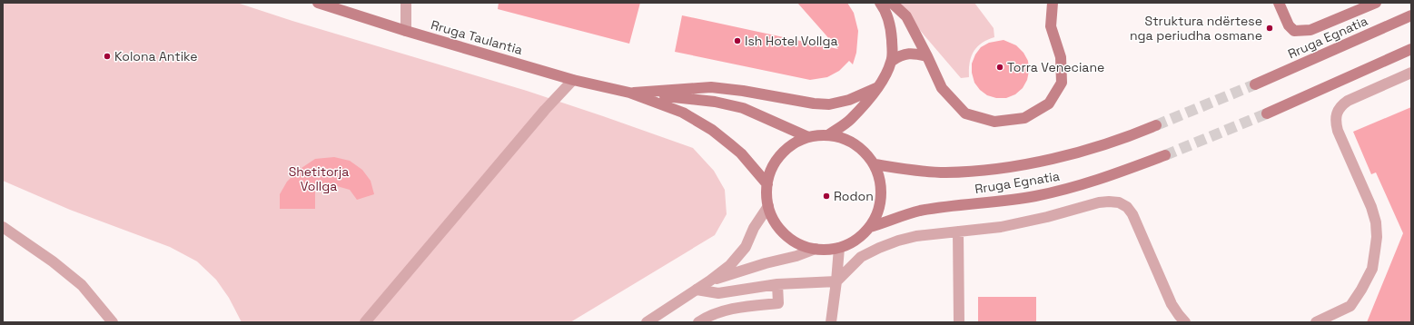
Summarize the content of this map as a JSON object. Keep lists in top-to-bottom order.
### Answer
{
  "streets": {
    "main road": ["Rruga Taulantia", "Rruga Egnatia"]
  },
  "crossings": [
    ["Rruga Taulantia", "Rruga Egnatia"]
  ],
  "parks": ["Shetitorja Vollga"],
  "places": [
    "Struktura ndërtese nga periudha osmane",
    "Ish Hotel Vollga",
    "Kolona Antike",
    "Torra Veneciane",
    "Rodon"
  ]
}
